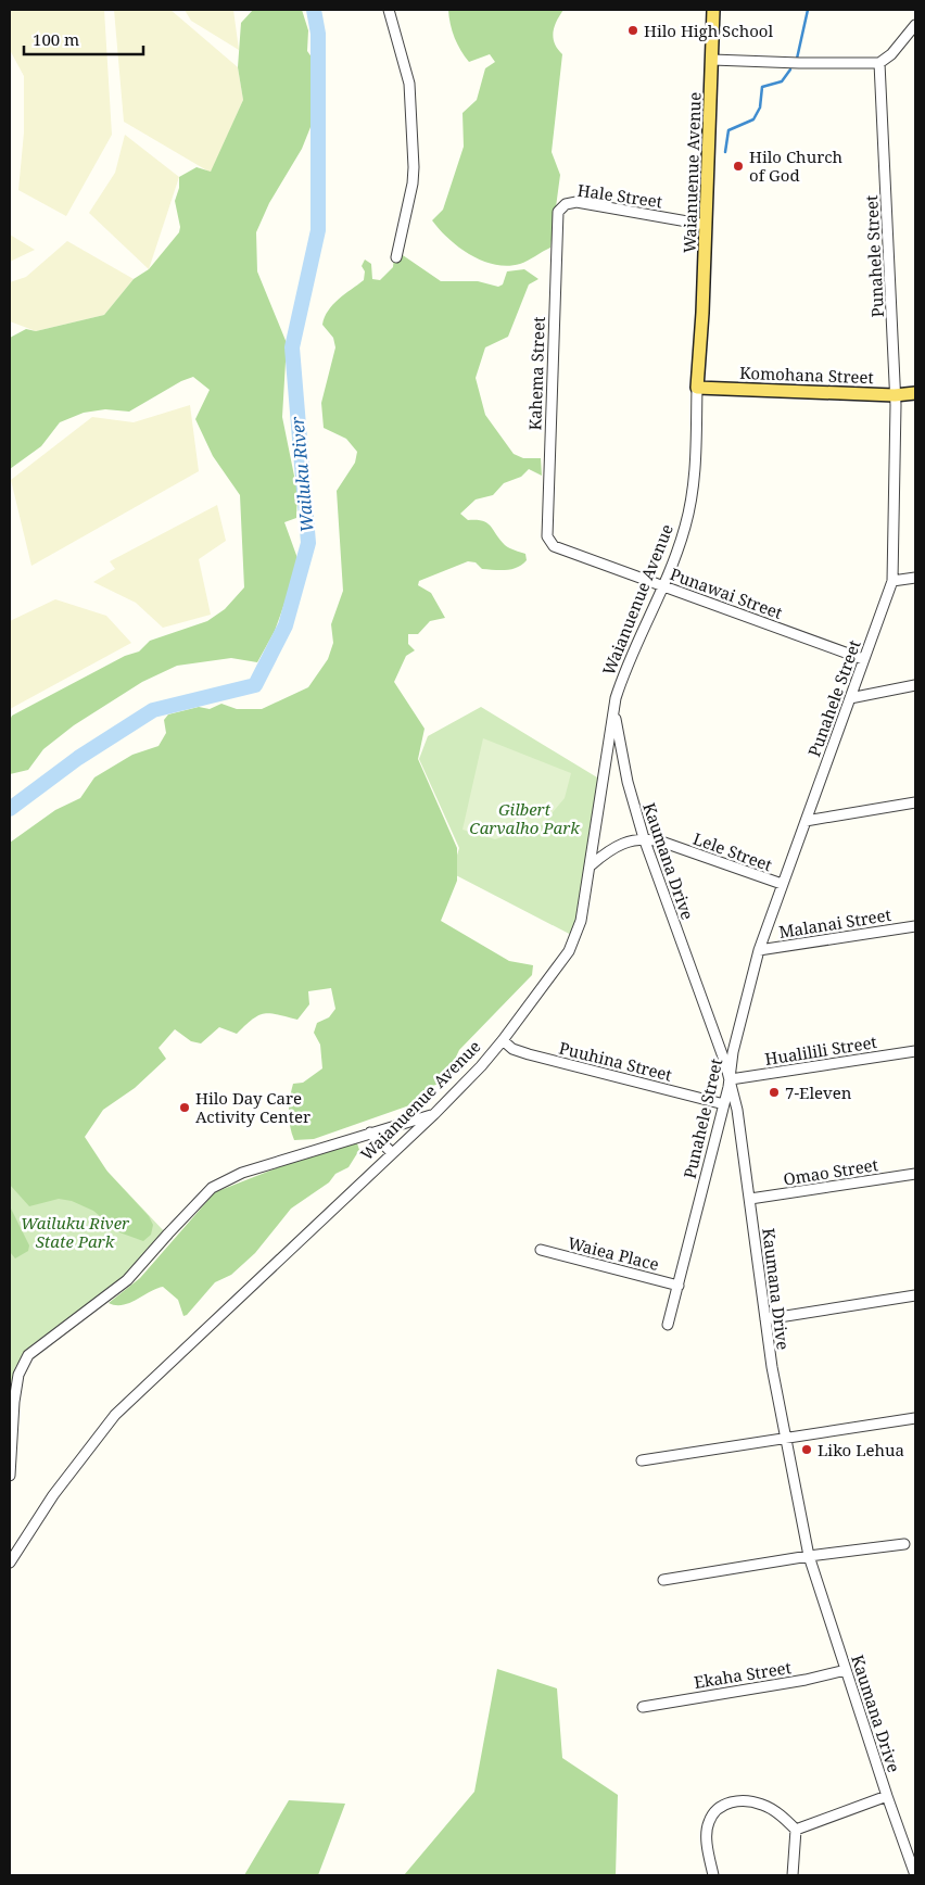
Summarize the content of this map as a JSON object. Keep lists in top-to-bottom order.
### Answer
{
  "streets": {
    "main road": ["Waianuenue Avenue", "Komohana Street"],
    "street": [
      "Hale Street",
      "Punahele Street",
      "Kahema Street",
      "Punawai Street",
      "Lele Street",
      "Kaumana Drive",
      "Malanai Street",
      "Hualilili Street",
      "Puuhina Street",
      "Omao Street",
      "Waiea Place",
      "Ekaha Street"
    ]
  },
  "crossings": [
    ["Waianuenue Avenue", "Hale Street"],
    ["Waianuenue Avenue", "Komohana Street"],
    ["Waianuenue Avenue", "Punawai Street"],
    ["Waianuenue Avenue", "Kaumana Drive"],
    ["Waianuenue Avenue", "Puuhina Street"],
    ["Hale Street", "Kahema Street"],
    ["Punahele Street", "Komohana Street"],
    ["Punahele Street", "Punawai Street"],
    ["Punahele Street", "Lele Street"],
    ["Punahele Street", "Kaumana Drive"],
    ["Punahele Street", "Malanai Street"],
    ["Punahele Street", "Hualilili Street"],
    ["Punahele Street", "Puuhina Street"],
    ["Punahele Street", "Waiea Place"],
    ["Kahema Street", "Punawai Street"],
    ["Lele Street", "Kaumana Drive"],
    ["Kaumana Drive", "Hualilili Street"],
    ["Kaumana Drive", "Omao Street"],
    ["Kaumana Drive", "Ekaha Street"]
  ],
  "water": ["Wailuku River"],
  "parks": ["Gilbert Carvalho Park", "Wailuku River State Park"],
  "places": [
    "Hilo High School",
    "Hilo Church of God",
    "7-Eleven",
    "Hilo Day Care Activity Center",
    "Liko Lehua"
  ],
  "scale_bar": "100 m"
}
